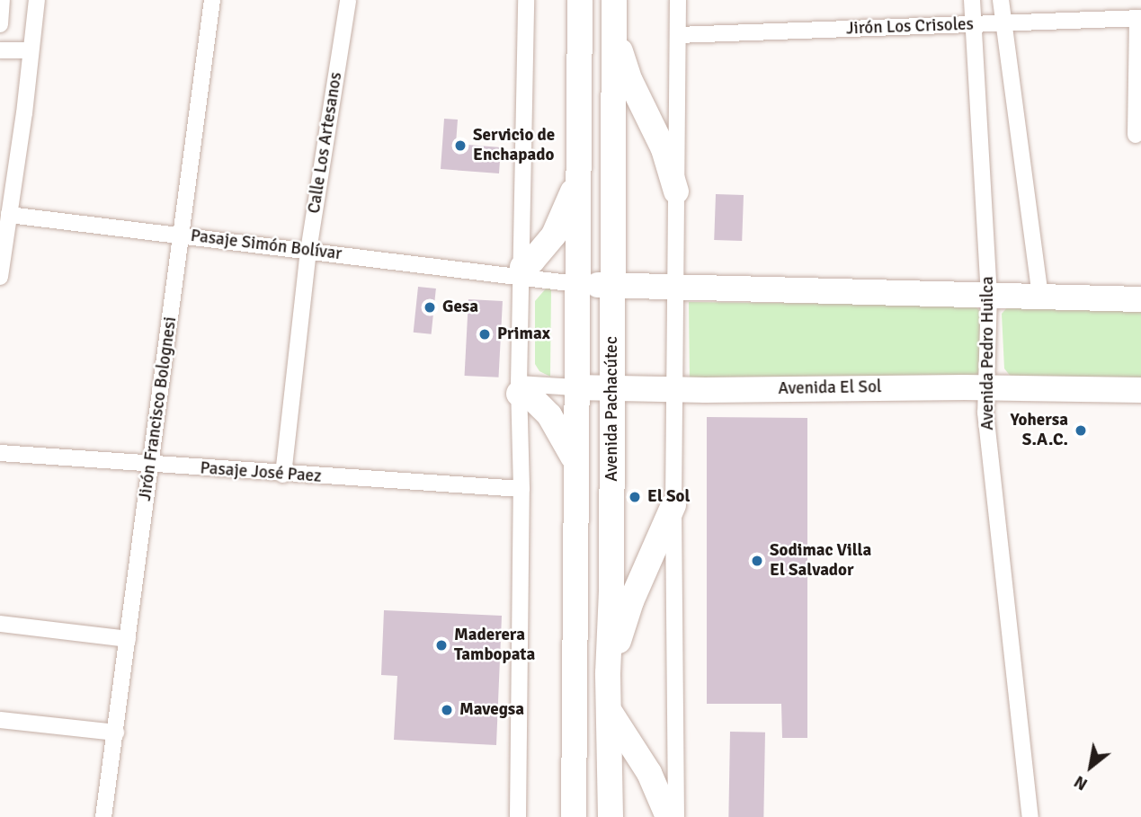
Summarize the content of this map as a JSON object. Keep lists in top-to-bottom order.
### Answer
{
  "streets": {
    "main road": ["Avenida El Sol", "Avenida Pachacútec"],
    "street": [
      "Jirón Los Crisoles",
      "Calle Los Artesanos",
      "Pasaje Simón Bolívar",
      "Avenida Pedro Huilca",
      "Jirón Francisco Bolognesi",
      "Pasaje José Paez"
    ]
  },
  "crossings": [
    ["Jirón Los Crisoles", "Avenida Pedro Huilca"],
    ["Calle Los Artesanos", "Pasaje Simón Bolívar"],
    ["Calle Los Artesanos", "Pasaje José Paez"],
    ["Pasaje Simón Bolívar", "Jirón Francisco Bolognesi"],
    ["Avenida Pedro Huilca", "Avenida El Sol"],
    ["Avenida El Sol", "Avenida Pachacútec"],
    ["Jirón Francisco Bolognesi", "Pasaje José Paez"]
  ],
  "places": [
    "Servicio de Enchapado",
    "Gesa",
    "Primax",
    "Yohersa S.A.C.",
    "El Sol",
    "Sodimac Villa El Salvador",
    "Maderera Tambopata",
    "Mavegsa"
  ],
  "north": "bottom left"
}
